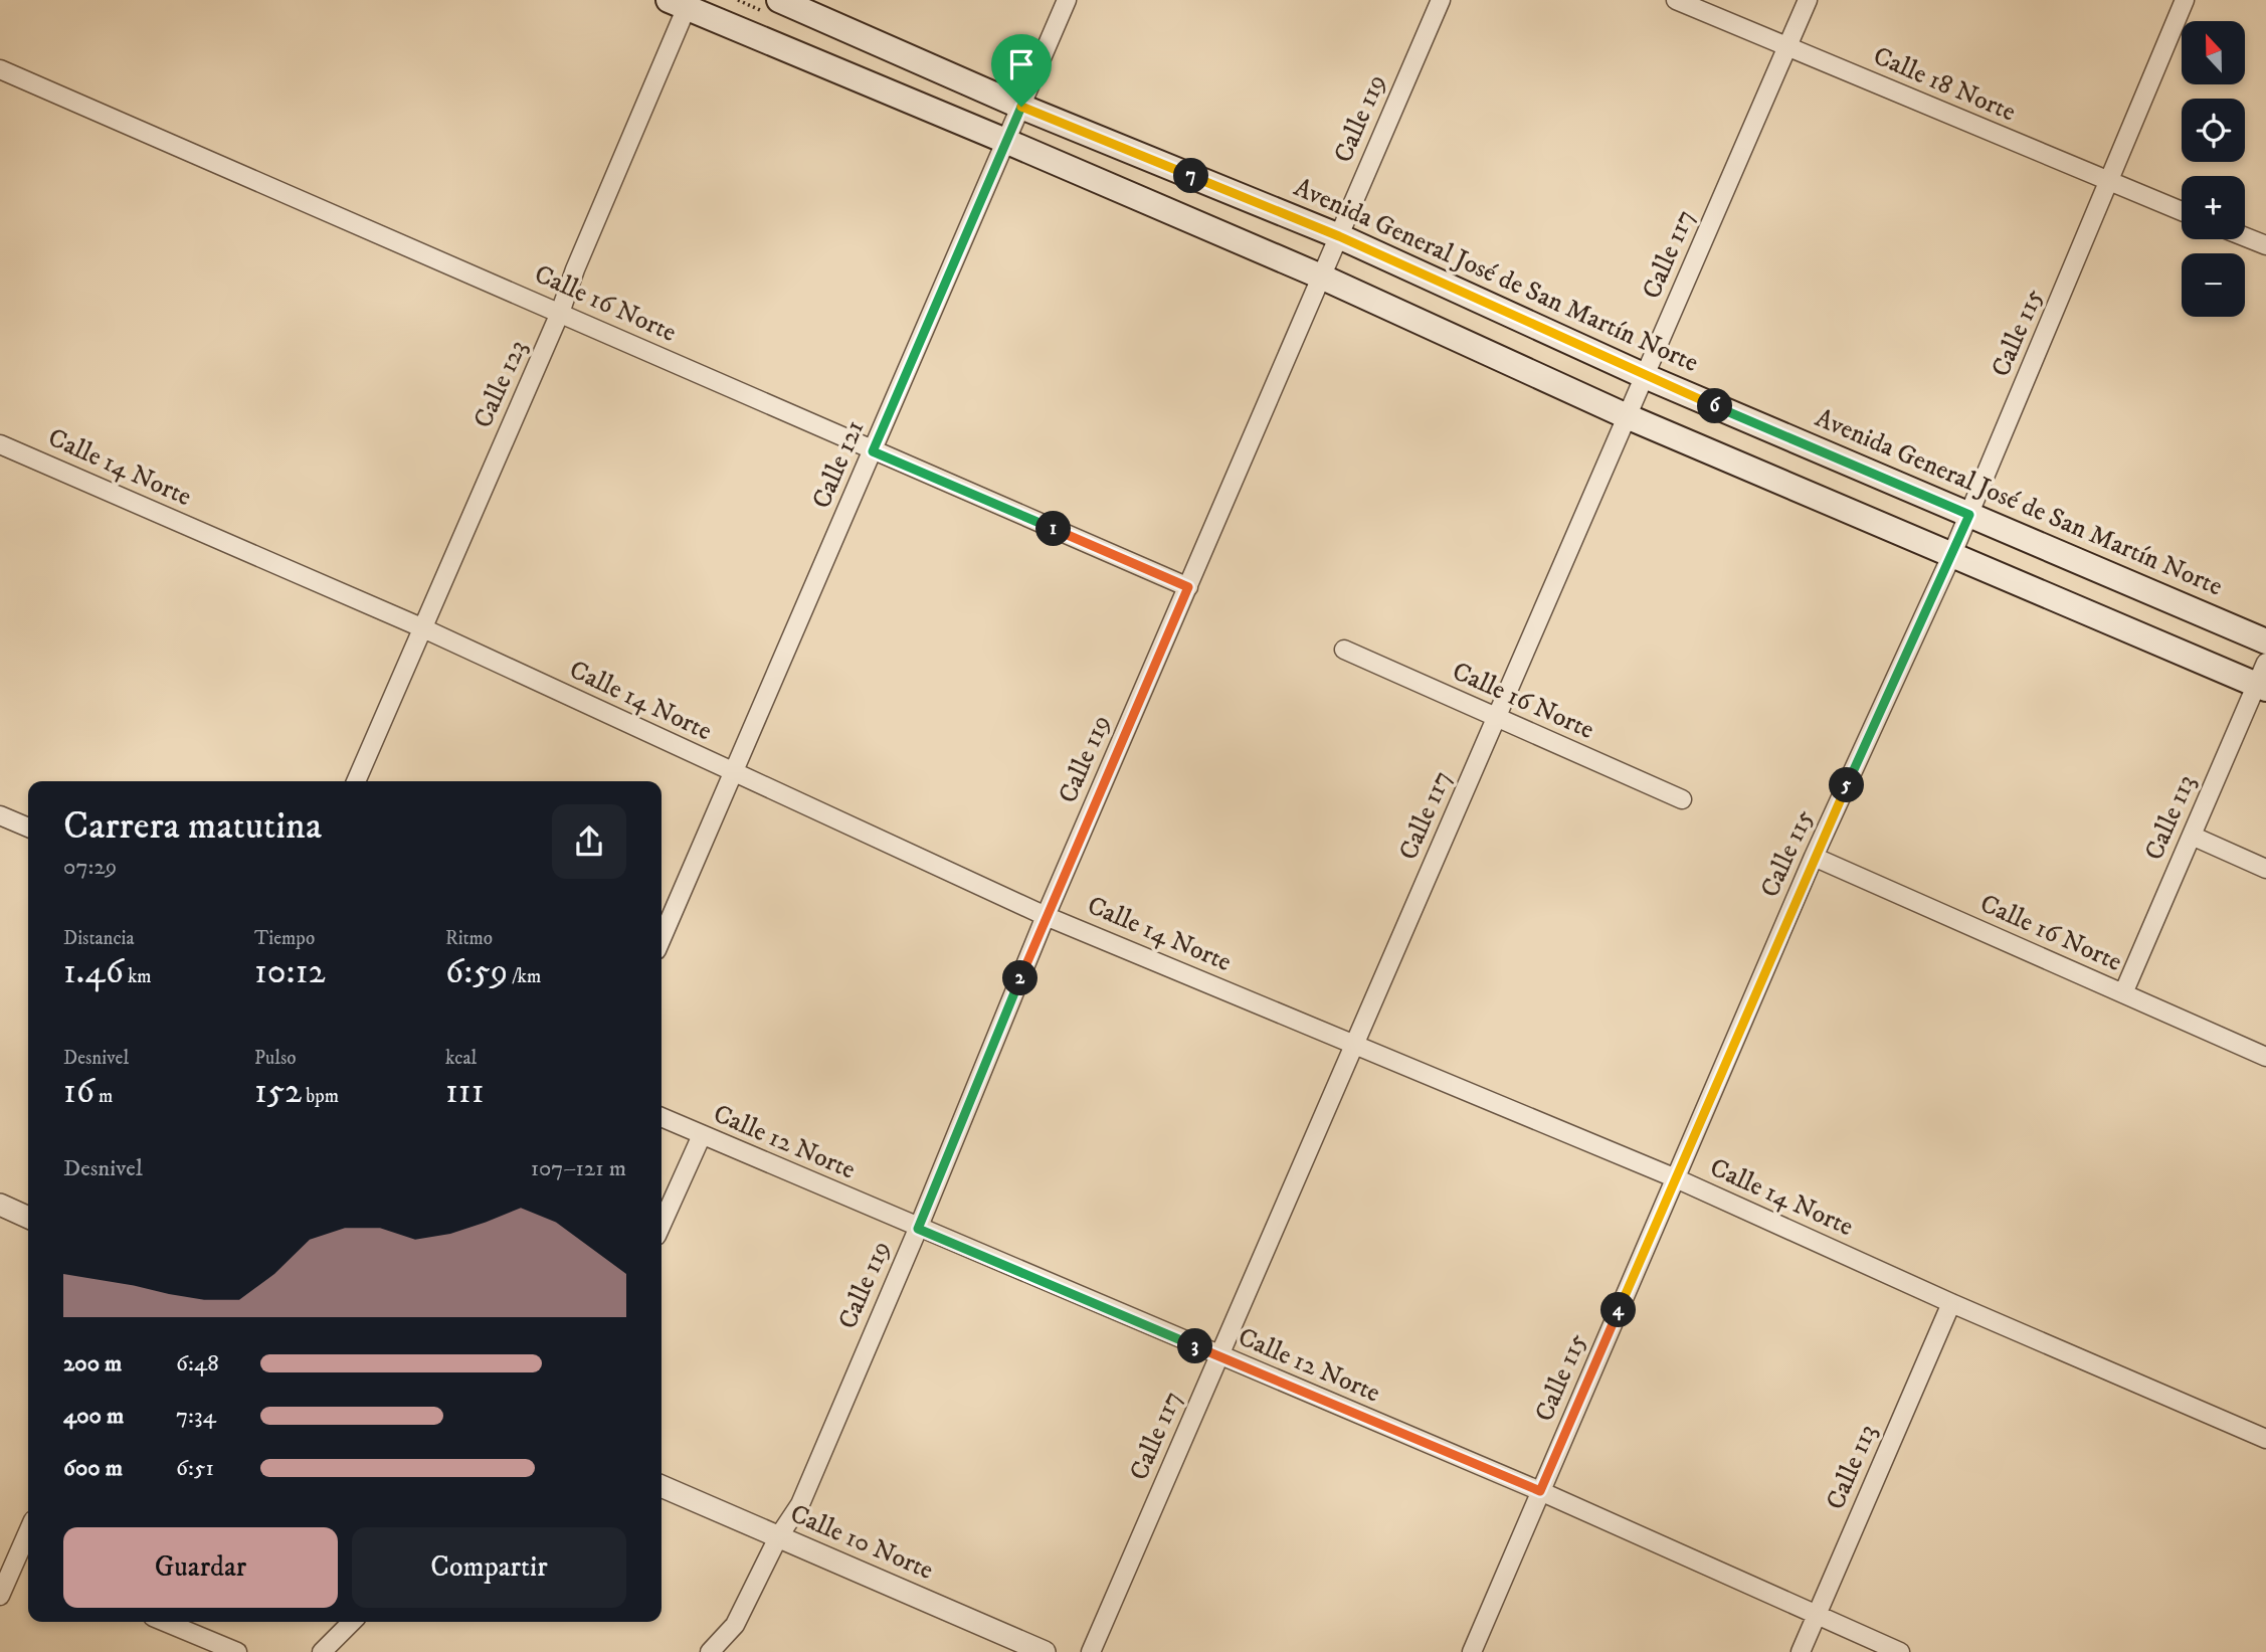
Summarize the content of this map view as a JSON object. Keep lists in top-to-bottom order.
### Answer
{
  "streets": {
    "main road": ["Avenida General José de San Martín Norte"],
    "street": [
      "Calle 18 Norte",
      "Calle 119",
      "Calle 117",
      "Calle 16 Norte",
      "Calle 115",
      "Calle 123",
      "Calle 121",
      "Calle 14 Norte",
      "Calle 113",
      "Calle 12 Norte",
      "Calle 10 Norte"
    ]
  },
  "crossings": [
    ["Calle 18 Norte", "Calle 117"],
    ["Calle 18 Norte", "Calle 115"],
    ["Calle 119", "Avenida General José de San Martín Norte"],
    ["Calle 119", "Calle 16 Norte"],
    ["Calle 119", "Calle 14 Norte"],
    ["Calle 119", "Calle 12 Norte"],
    ["Calle 119", "Calle 10 Norte"],
    ["Calle 117", "Avenida General José de San Martín Norte"],
    ["Calle 117", "Calle 16 Norte"],
    ["Calle 117", "Calle 14 Norte"],
    ["Calle 117", "Calle 12 Norte"],
    ["Avenida General José de San Martín Norte", "Calle 115"],
    ["Avenida General José de San Martín Norte", "Calle 121"],
    ["Calle 16 Norte", "Calle 115"],
    ["Calle 16 Norte", "Calle 123"],
    ["Calle 16 Norte", "Calle 121"],
    ["Calle 16 Norte", "Calle 113"],
    ["Calle 115", "Calle 14 Norte"],
    ["Calle 115", "Calle 12 Norte"],
    ["Calle 123", "Calle 14 Norte"],
    ["Calle 121", "Calle 14 Norte"],
    ["Calle 14 Norte", "Calle 113"],
    ["Calle 113", "Calle 12 Norte"]
  ],
  "north": "top",
  "page": {
    "map_buttons": ["+", "−"],
    "pins": [
      "7",
      "6",
      "1",
      "5",
      "2",
      "4",
      "3"
    ],
    "heading": ["Carrera matutina", "07:29"],
    "stats": [
      ["Distancia", "1.46 km"],
      ["Tiempo", "10:12"],
      ["Ritmo", "6:59 /km"],
      ["Desnivel", "16 m"],
      ["Pulso", "152 bpm"],
      ["kcal", "111"]
    ],
    "chart": ["Desnivel", "107–121 m"],
    "list": [
      {
        "name": "200 m",
        "note": "6:48"
      },
      {
        "name": "400 m",
        "note": "7:34"
      },
      {
        "name": "600 m",
        "note": "6:51"
      }
    ],
    "buttons": ["Guardar", "Compartir"]
  }
}
